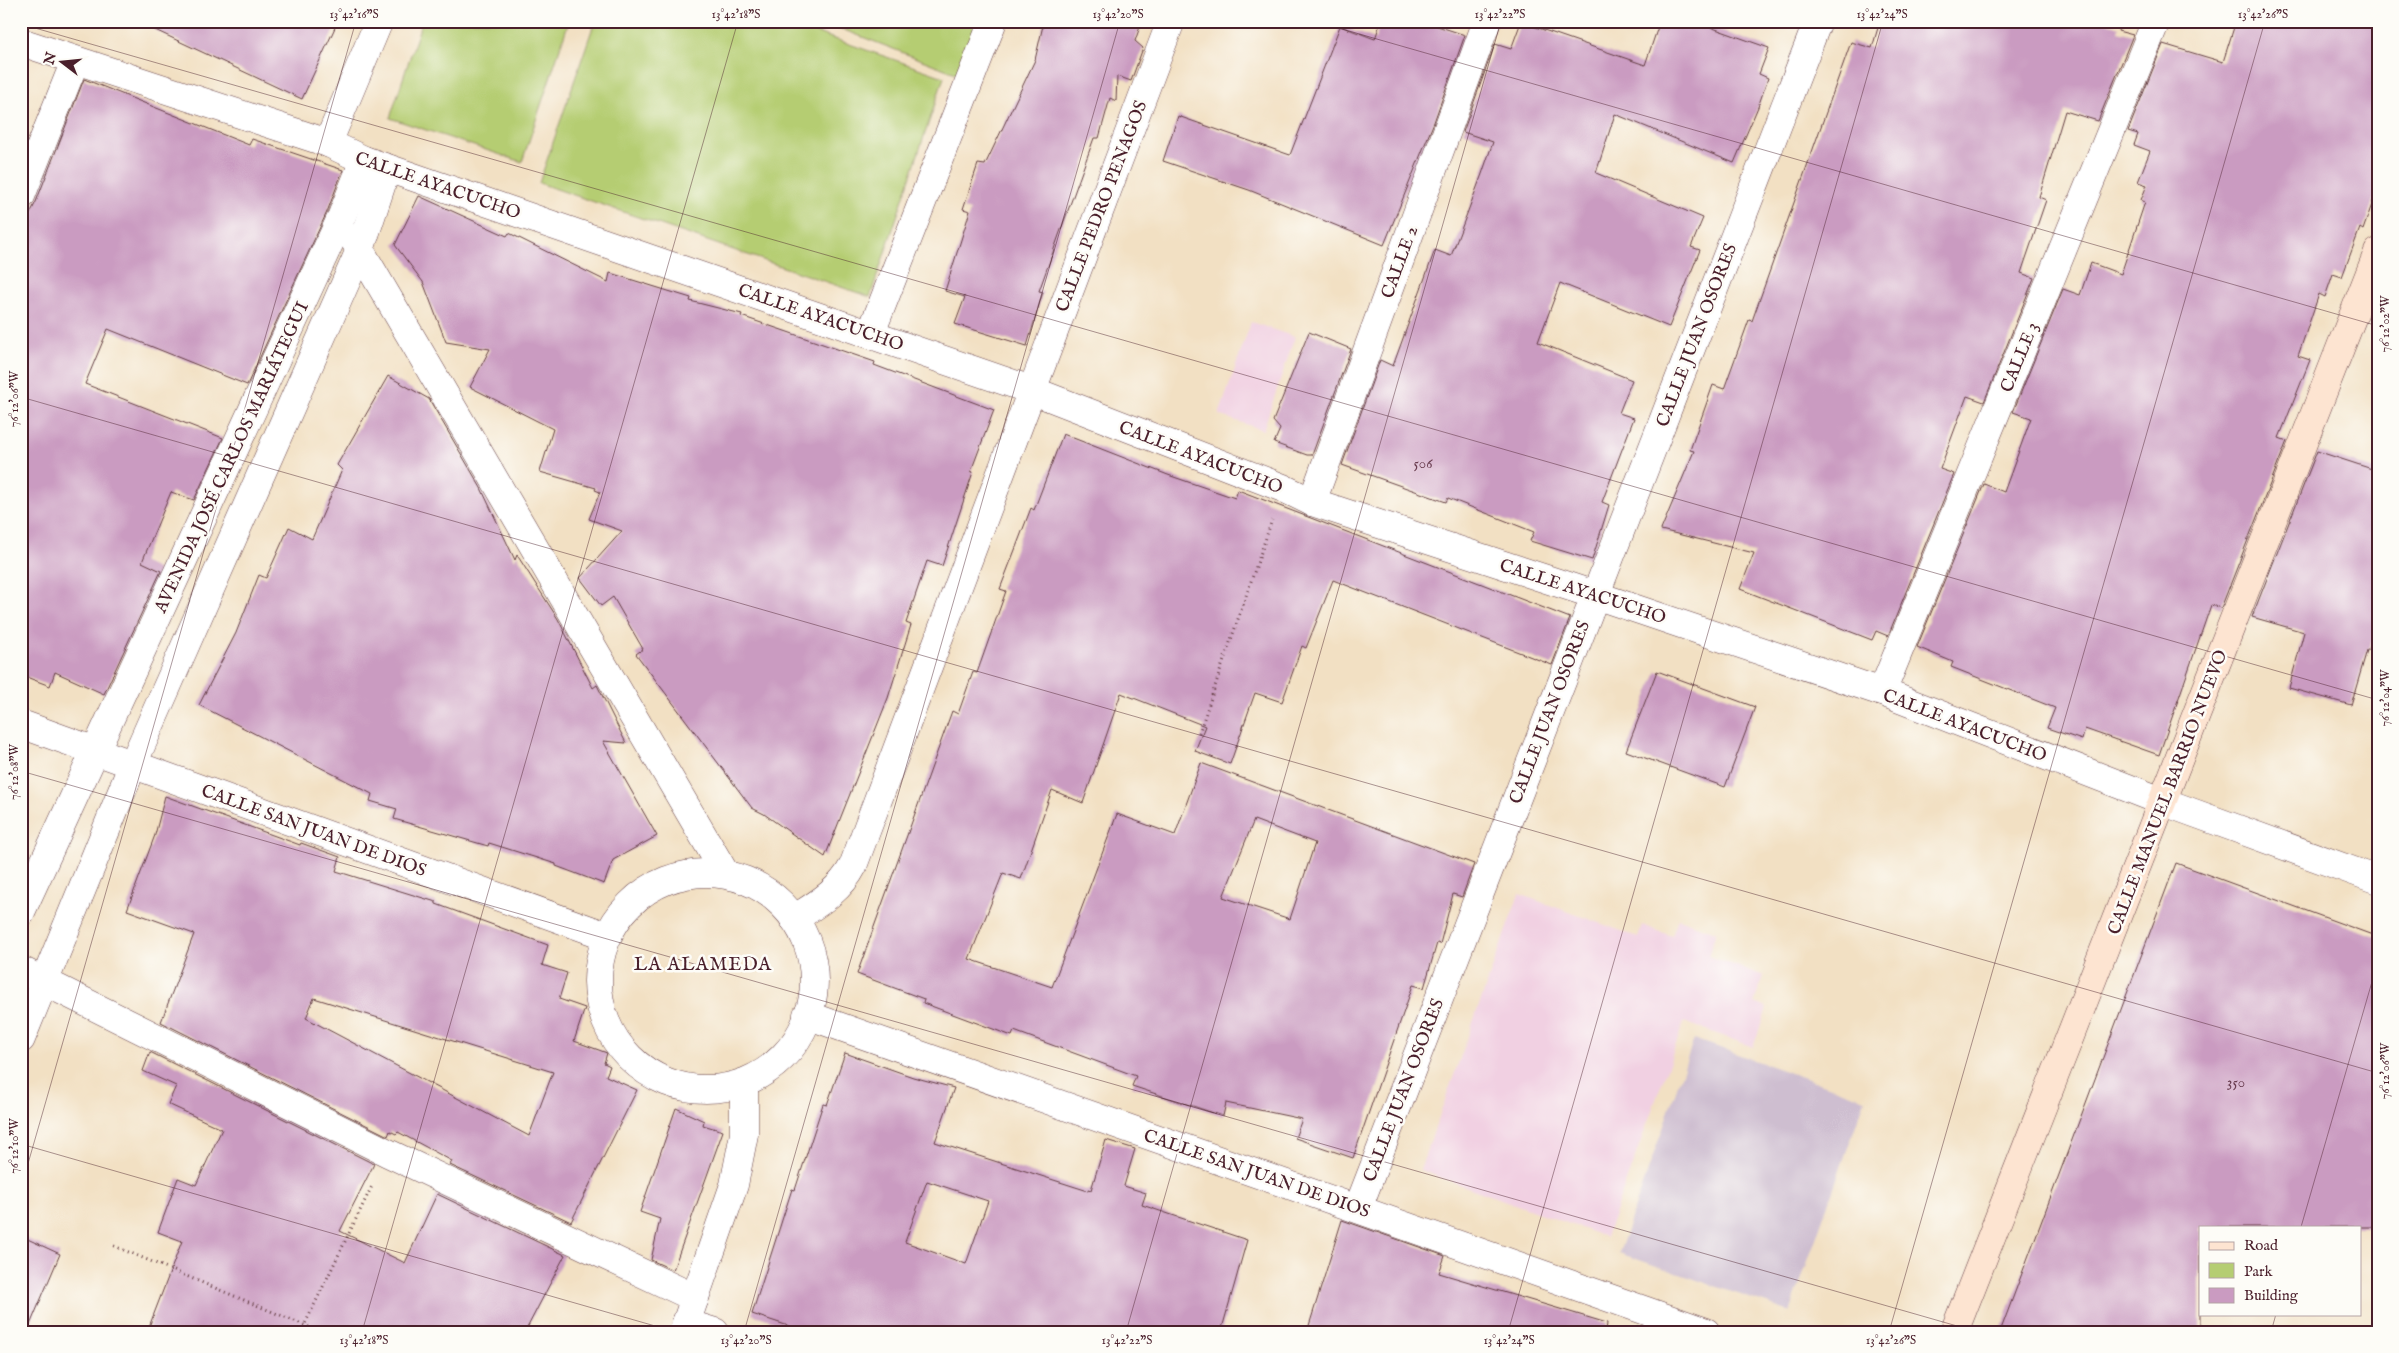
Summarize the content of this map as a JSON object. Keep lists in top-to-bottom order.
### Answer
{
  "streets": {
    "street": [
      "CALLE AYACUCHO",
      "CALLE PEDRO PENAGOS",
      "CALLE 2",
      "CALLE JUAN OSORES",
      "CALLE 3",
      "AVENIDA JOSÉ CARLOS MARIÁTEGUI",
      "CALLE MANUEL BARRIO NUEVO",
      "CALLE SAN JUAN DE DIOS"
    ]
  },
  "crossings": [
    ["CALLE AYACUCHO", "CALLE PEDRO PENAGOS"],
    ["CALLE AYACUCHO", "CALLE 2"],
    ["CALLE AYACUCHO", "CALLE JUAN OSORES"],
    ["CALLE AYACUCHO", "CALLE 3"],
    ["CALLE AYACUCHO", "AVENIDA JOSÉ CARLOS MARIÁTEGUI"],
    ["CALLE AYACUCHO", "CALLE MANUEL BARRIO NUEVO"],
    ["CALLE JUAN OSORES", "CALLE SAN JUAN DE DIOS"],
    ["AVENIDA JOSÉ CARLOS MARIÁTEGUI", "CALLE SAN JUAN DE DIOS"]
  ],
  "districts": ["LA ALAMEDA"],
  "house_numbers": ["506", "350"],
  "legend": ["Road", "Park", "Building"],
  "north": "left",
  "coordinates": [
    "13°42'16\"S",
    "13°42'18\"S",
    "13°42'20\"S",
    "13°42'22\"S",
    "13°42'24\"S",
    "13°42'26\"S",
    "76°12'02\"W",
    "76°12'06\"W",
    "76°12'04\"W",
    "76°12'08\"W",
    "76°12'10\"W"
  ]
}
